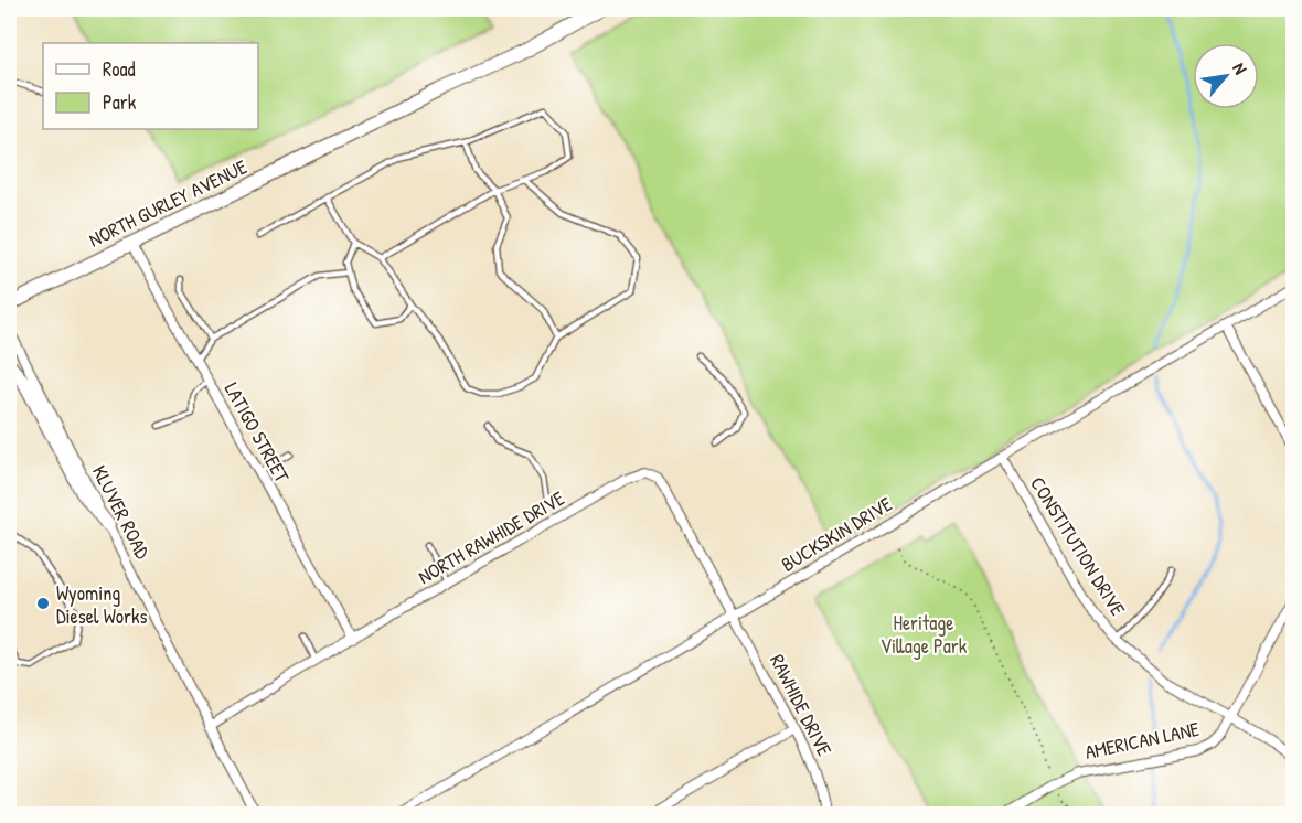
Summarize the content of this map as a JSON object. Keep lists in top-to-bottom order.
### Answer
{
  "streets": {
    "street": [
      "NORTH GURLEY AVENUE",
      "LATIGO STREET",
      "KLUVER ROAD",
      "BUCKSKIN DRIVE",
      "NORTH RAWHIDE DRIVE",
      "CONSTITUTION DRIVE",
      "RAWHIDE DRIVE",
      "AMERICAN LANE"
    ]
  },
  "crossings": [
    ["NORTH GURLEY AVENUE", "LATIGO STREET"],
    ["LATIGO STREET", "NORTH RAWHIDE DRIVE"],
    ["KLUVER ROAD", "NORTH RAWHIDE DRIVE"],
    ["BUCKSKIN DRIVE", "NORTH RAWHIDE DRIVE"],
    ["BUCKSKIN DRIVE", "CONSTITUTION DRIVE"],
    ["BUCKSKIN DRIVE", "RAWHIDE DRIVE"],
    ["NORTH RAWHIDE DRIVE", "RAWHIDE DRIVE"],
    ["CONSTITUTION DRIVE", "AMERICAN LANE"]
  ],
  "parks": ["Heritage Village Park"],
  "places": ["Wyoming Diesel Works"],
  "legend": ["Road", "Park"],
  "north": "top right"
}
